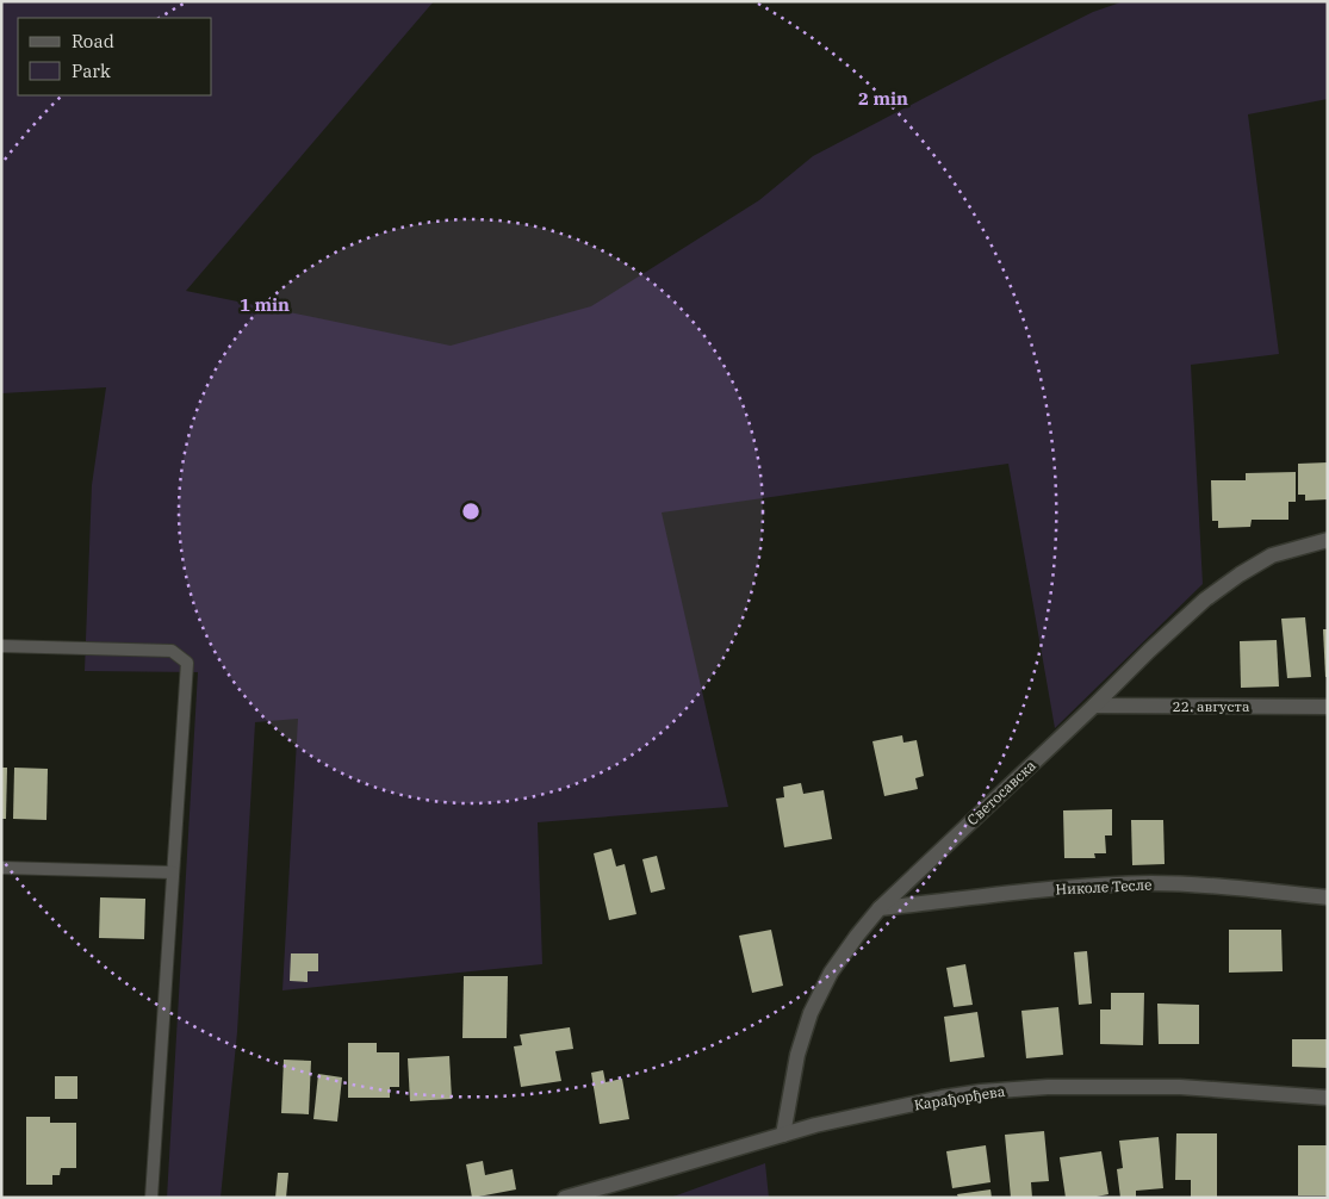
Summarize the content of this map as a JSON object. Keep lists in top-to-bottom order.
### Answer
{
  "streets": {
    "street": [
      "22. августа",
      "Светосавска",
      "Николе Тесле",
      "Карађорђева"
    ]
  },
  "crossings": [
    ["22. августа", "Светосавска"],
    ["Светосавска", "Николе Тесле"],
    ["Светосавска", "Карађорђева"]
  ],
  "legend": ["Road", "Park"],
  "rings": ["2 min", "1 min"]
}
